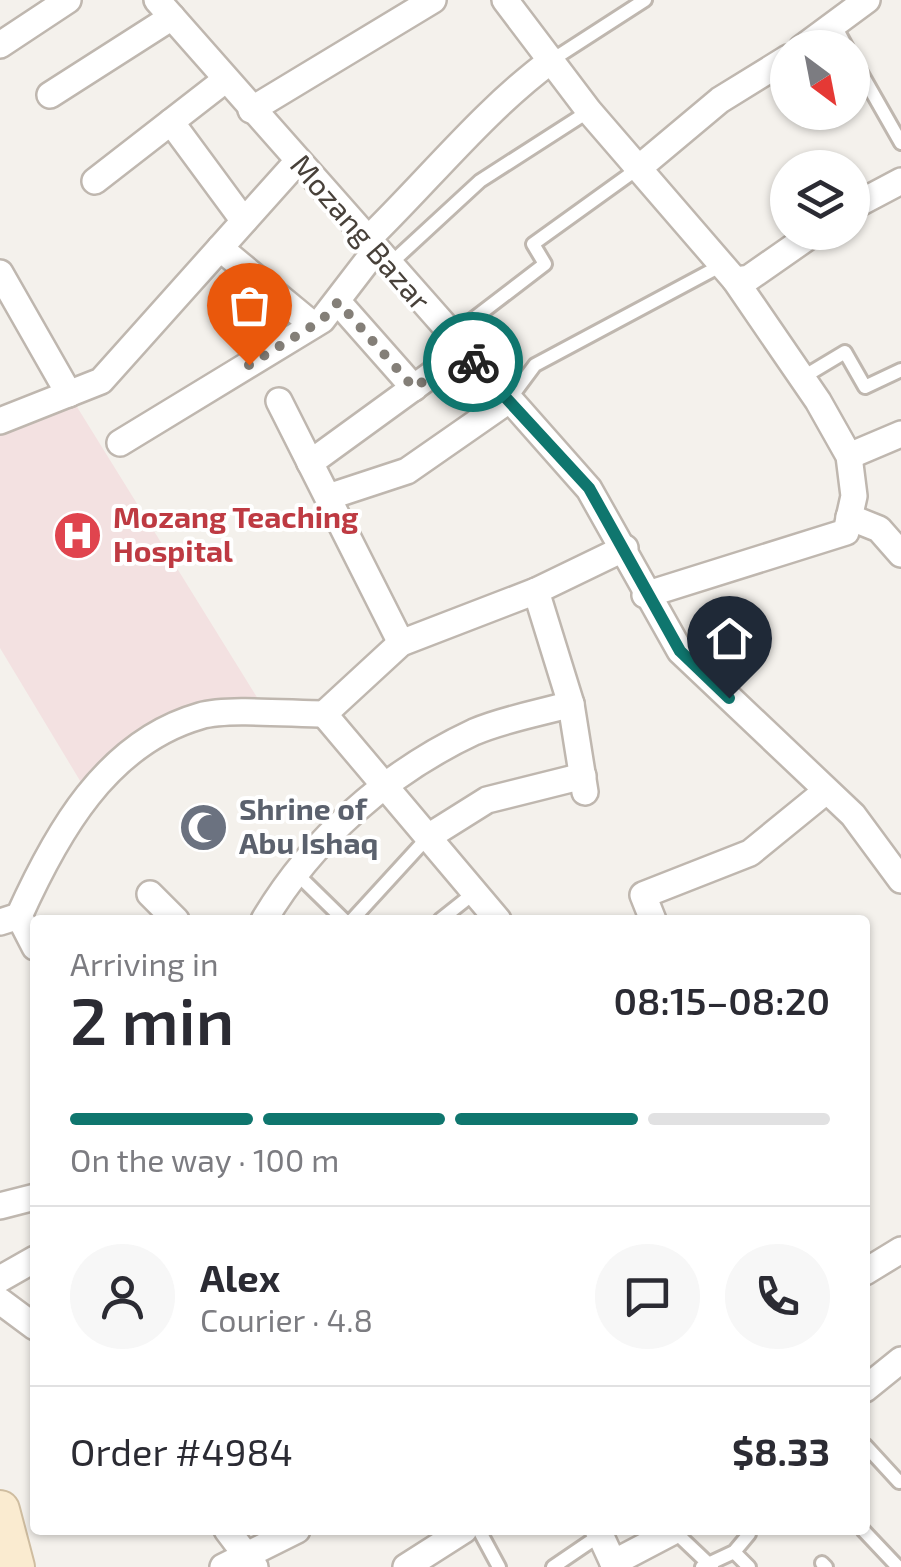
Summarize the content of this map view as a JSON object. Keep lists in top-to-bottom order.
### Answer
{
  "streets": {
    "street": ["Mozang Bazar"]
  },
  "places": {
    "hospital": ["Mozang Teaching Hospital"],
    "mosque": ["Shrine of Abu Ishaq"]
  },
  "north": "bottom right",
  "page": {
    "heading": ["2 min", "Arriving in", "08:15–08:20"],
    "panel": [
      "Alex",
      "Courier · 4.8",
      "Order #4984",
      "$8.33"
    ],
    "bar": "On the way · 100 m"
  }
}
